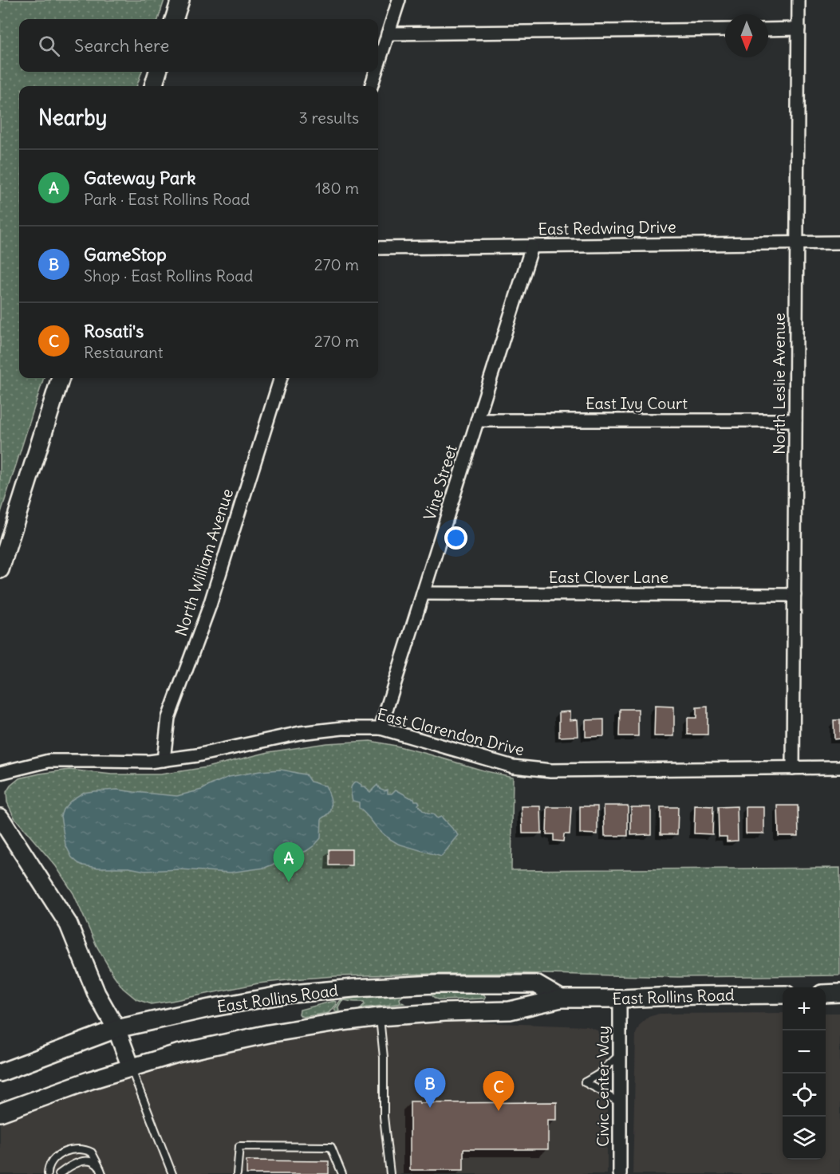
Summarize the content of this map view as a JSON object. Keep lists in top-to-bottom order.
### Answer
{
  "streets": {
    "main road": ["East Rollins Road"],
    "street": [
      "East Redwing Drive",
      "North Leslie Avenue",
      "East Ivy Court",
      "Vine Street",
      "North William Avenue",
      "East Clover Lane",
      "East Clarendon Drive",
      "Civic Center Way"
    ]
  },
  "crossings": [
    ["East Redwing Drive", "North Leslie Avenue"],
    ["East Redwing Drive", "Vine Street"],
    ["North Leslie Avenue", "East Ivy Court"],
    ["North Leslie Avenue", "East Clover Lane"],
    ["North Leslie Avenue", "East Clarendon Drive"],
    ["East Ivy Court", "Vine Street"],
    ["Vine Street", "East Clover Lane"],
    ["Vine Street", "East Clarendon Drive"],
    ["North William Avenue", "East Clarendon Drive"],
    ["East Rollins Road", "Civic Center Way"]
  ],
  "north": "bottom",
  "page": {
    "search": "Search here",
    "heading": ["Nearby", "3 results"],
    "list": [
      {
        "mark": "A",
        "name": "Gateway Park",
        "note": "Park · East Rollins Road",
        "value": "180 m"
      },
      {
        "mark": "B",
        "name": "GameStop",
        "note": "Shop · East Rollins Road",
        "value": "270 m"
      },
      {
        "mark": "C",
        "name": "Rosati's",
        "note": "Restaurant",
        "value": "270 m"
      }
    ],
    "pins": ["A", "B", "C"],
    "map_buttons": ["+", "−"]
  }
}
